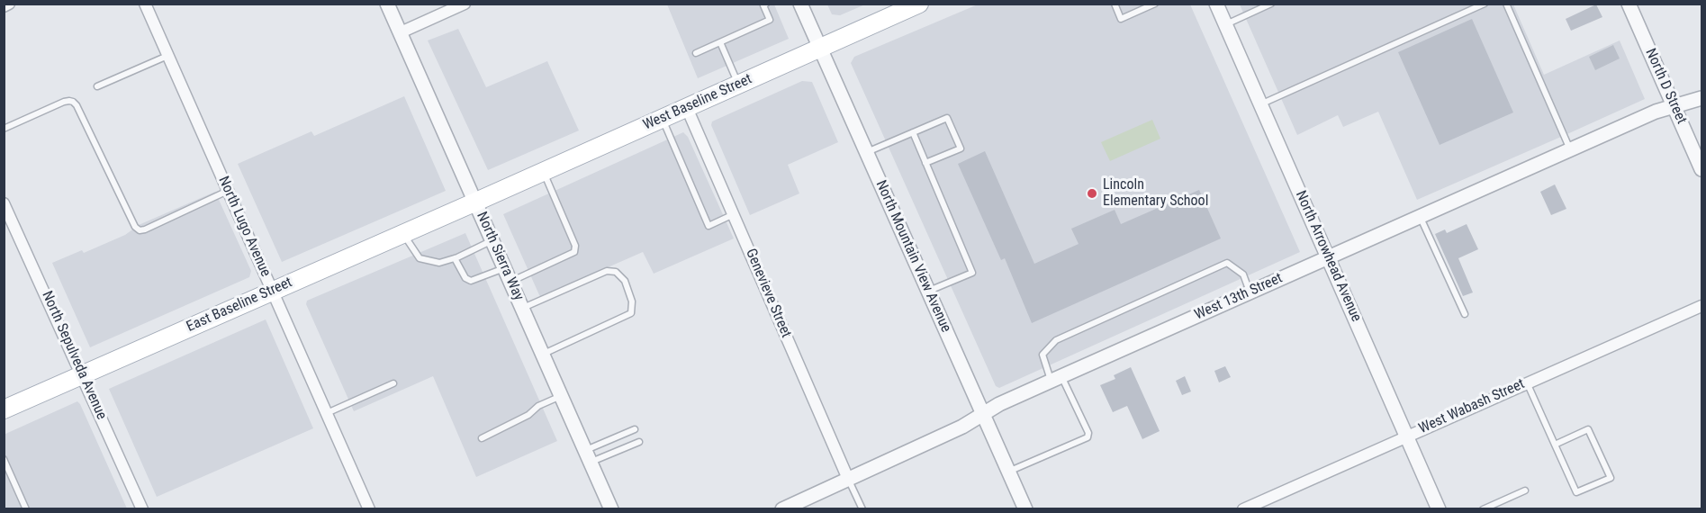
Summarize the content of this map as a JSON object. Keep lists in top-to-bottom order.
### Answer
{
  "streets": {
    "main road": ["West Baseline Street", "East Baseline Street"],
    "street": [
      "North D Street",
      "North Lugo Avenue",
      "North Sierra Way",
      "North Mountain View Avenue",
      "North Arrowhead Avenue",
      "Genevieve Street",
      "West 13th Street",
      "North Sepulveda Avenue",
      "West Wabash Street"
    ]
  },
  "crossings": [
    ["North D Street", "West 13th Street"],
    ["West Baseline Street", "North Sierra Way"],
    ["West Baseline Street", "North Mountain View Avenue"],
    ["West Baseline Street", "Genevieve Street"],
    ["West Baseline Street", "East Baseline Street"],
    ["North Lugo Avenue", "East Baseline Street"],
    ["North Sierra Way", "East Baseline Street"],
    ["North Mountain View Avenue", "West 13th Street"],
    ["North Arrowhead Avenue", "West 13th Street"],
    ["North Arrowhead Avenue", "West Wabash Street"],
    ["Genevieve Street", "West 13th Street"],
    ["East Baseline Street", "North Sepulveda Avenue"]
  ],
  "places": ["Lincoln Elementary School"]
}
